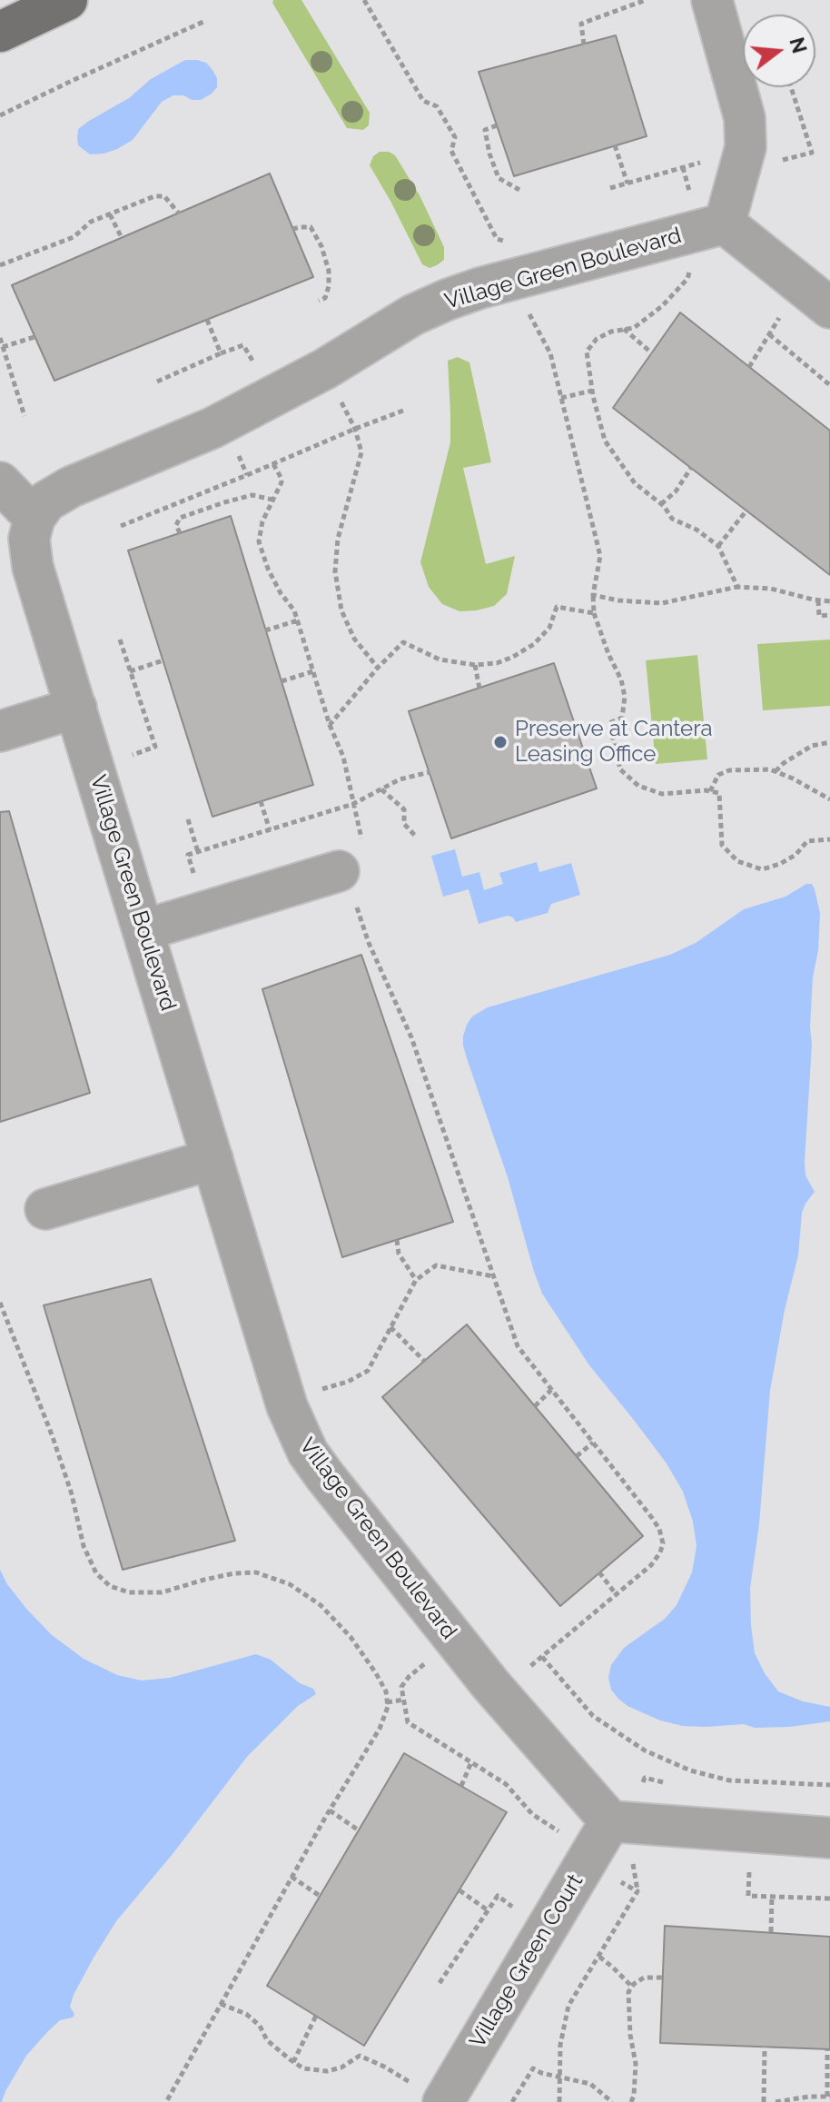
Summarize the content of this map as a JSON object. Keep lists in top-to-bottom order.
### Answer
{
  "streets": {
    "street": ["Village Green Boulevard", "Village Green Court"]
  },
  "crossings": [
    ["Village Green Boulevard", "Village Green Court"]
  ],
  "places": ["Preserve at Cantera Leasing Office"],
  "north": "right"
}
